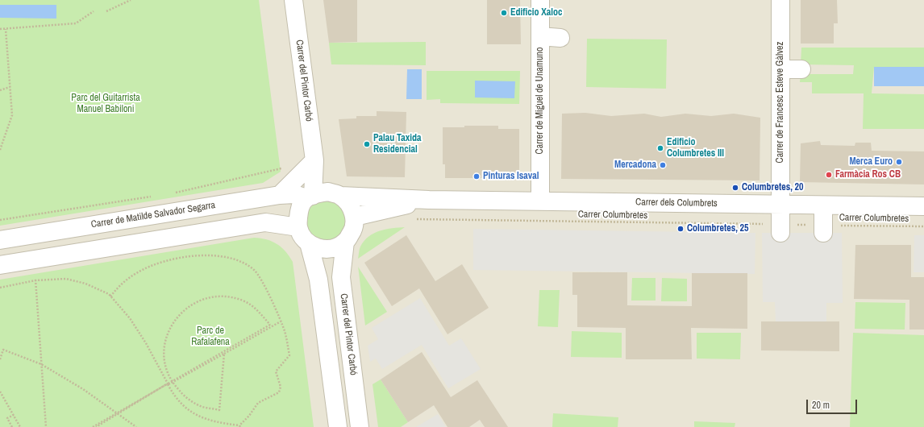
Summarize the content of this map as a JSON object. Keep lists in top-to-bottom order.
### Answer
{
  "streets": {
    "street": [
      "Carrer del Pintor Carbó",
      "Carrer de Miguel de Unamuno",
      "Carrer de Francesc Esteve Gàlvez",
      "Carrer dels Columbrets",
      "Carrer de Matilde Salvador Segarra"
    ],
    "path": ["Carrer Columbretes"]
  },
  "crossings": [
    ["Carrer del Pintor Carbó", "Carrer dels Columbrets"],
    ["Carrer del Pintor Carbó", "Carrer de Matilde Salvador Segarra"],
    ["Carrer de Miguel de Unamuno", "Carrer dels Columbrets"],
    ["Carrer de Francesc Esteve Gàlvez", "Carrer dels Columbrets"],
    ["Carrer de Francesc Esteve Gàlvez", "Carrer Columbretes"],
    ["Carrer dels Columbrets", "Carrer de Matilde Salvador Segarra"]
  ],
  "parks": ["Parc del Guitarrista Manuel Babiloni", "Parc de Rafalafena"],
  "places": [
    "Edificio Xaloc",
    "Palau Taxida Residencial",
    "Edificio Columbretes III",
    "Merca Euro",
    "Mercadona",
    "Farmàcia Ros CB",
    "Pinturas Isaval",
    "Columbretes, 20",
    "Columbretes, 25"
  ],
  "scale_bar": "20 m"
}
